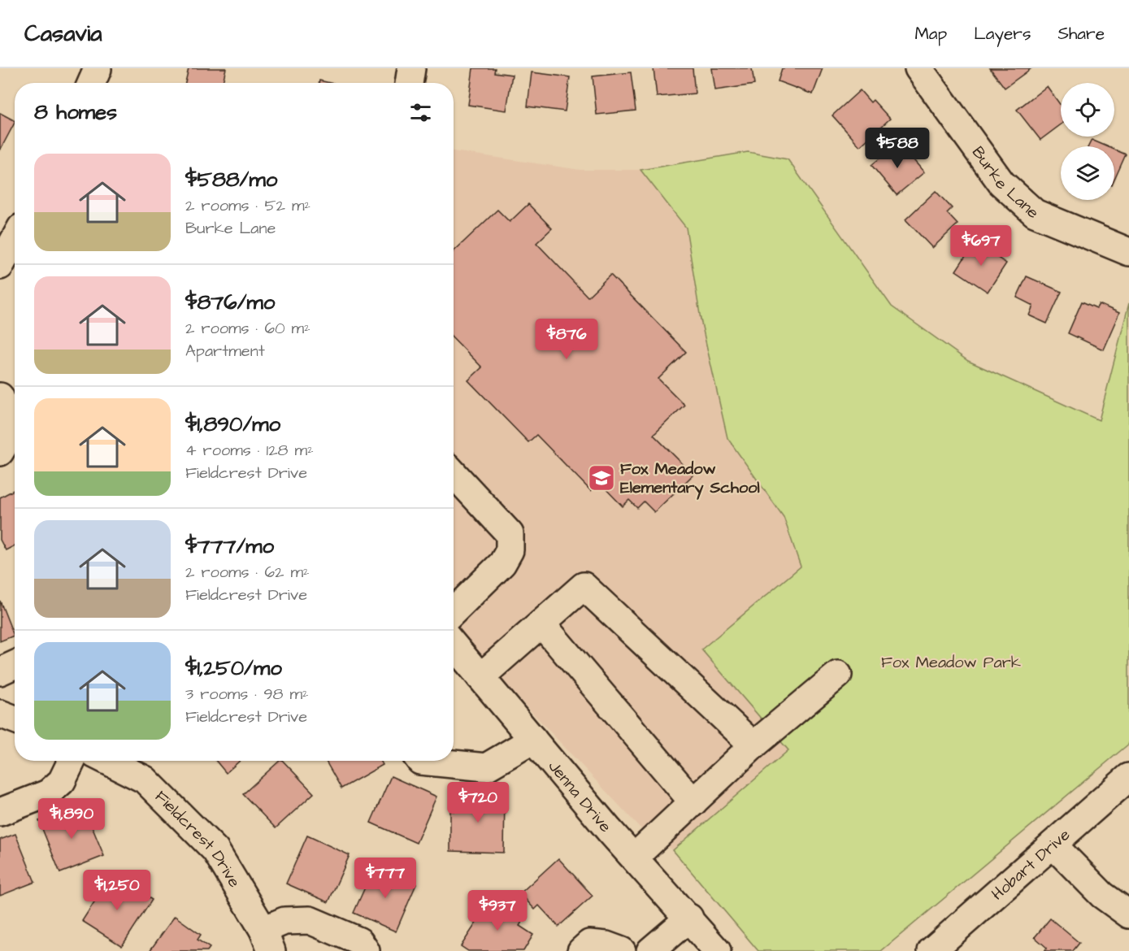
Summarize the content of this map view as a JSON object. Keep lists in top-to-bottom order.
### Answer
{
  "streets": {
    "street": [
      "Burke Lane",
      "Jenna Drive",
      "Fieldcrest Drive",
      "Hobart Drive"
    ]
  },
  "parks": ["Fox Meadow Park"],
  "places": {
    "school or university": ["Fox Meadow Elementary School"]
  },
  "page": {
    "header": "Casavia",
    "nav": ["Map", "Layers", "Share"],
    "heading": "8 homes",
    "price": [
      "$588",
      "$697",
      "$876",
      "$720",
      "$1,890",
      "$777",
      "$1,250",
      "$937"
    ],
    "list": [
      {
        "name": "$588/mo",
        "note": "2 rooms · 52 m² · Burke Lane"
      },
      {
        "name": "$876/mo",
        "note": "2 rooms · 60 m² · Apartment"
      },
      {
        "name": "$1,890/mo",
        "note": "4 rooms · 128 m² · Fieldcrest Drive"
      },
      {
        "name": "$777/mo",
        "note": "2 rooms · 62 m² · Fieldcrest Drive"
      },
      {
        "name": "$1,250/mo",
        "note": "3 rooms · 98 m² · Fieldcrest Drive"
      }
    ]
  }
}
